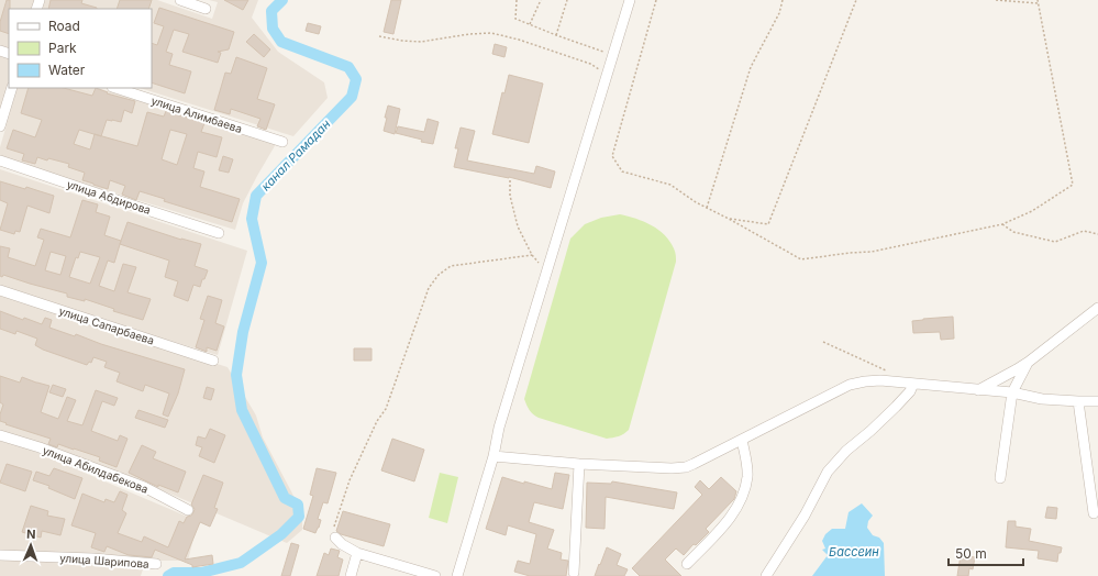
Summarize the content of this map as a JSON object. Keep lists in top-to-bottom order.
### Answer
{
  "streets": {
    "street": [
      "улица Алимбаева",
      "улица Абдирова",
      "улица Сапарбаева",
      "улица Абилдабекова",
      "улица Шарипова"
    ]
  },
  "water": ["канал Рамадан", "Бассеин"],
  "legend": ["Road", "Park", "Water"],
  "scale_bar": "50 m",
  "north": "top"
}
